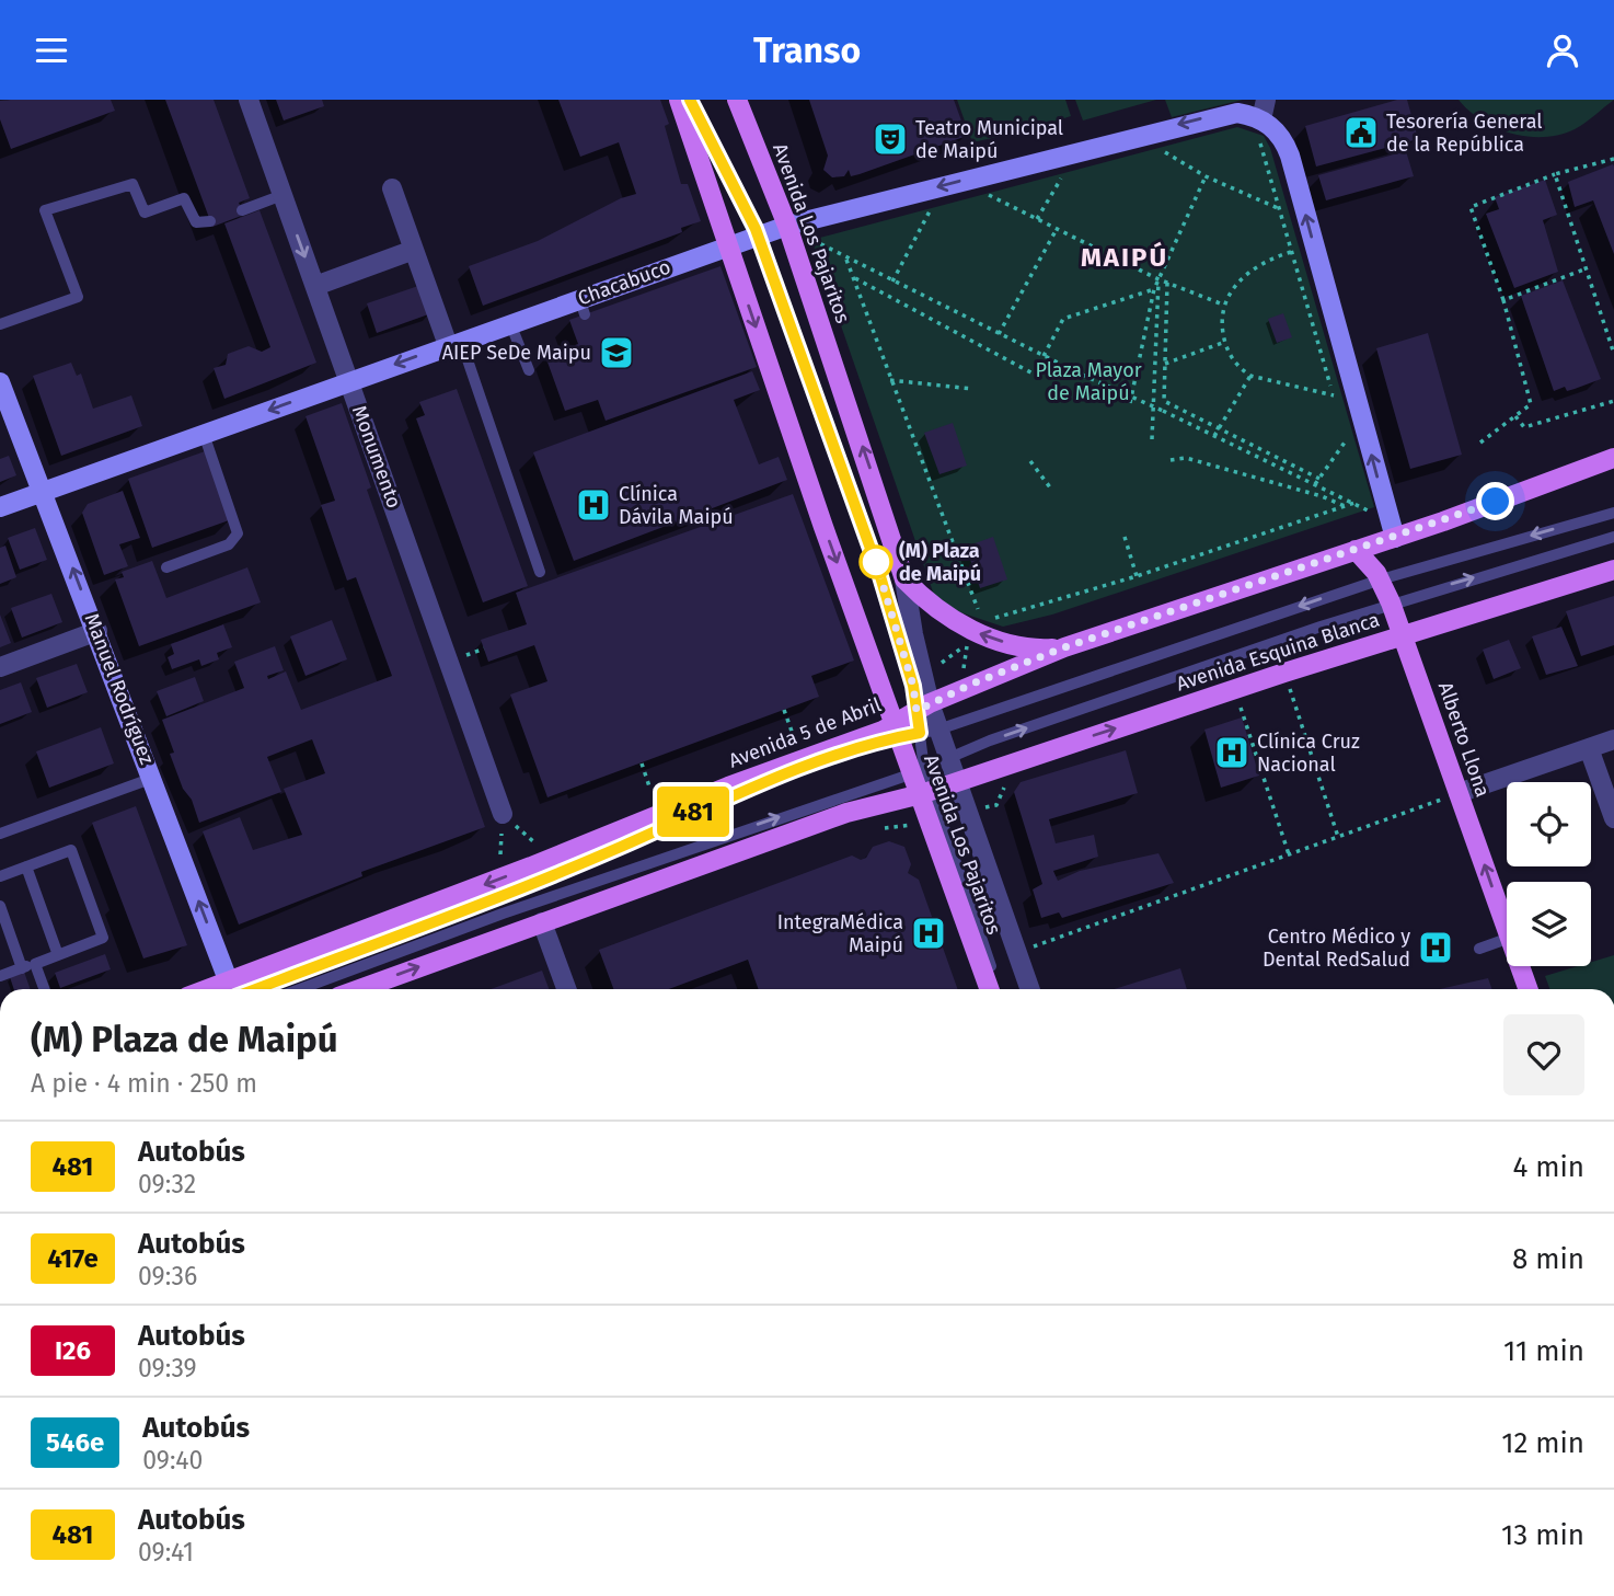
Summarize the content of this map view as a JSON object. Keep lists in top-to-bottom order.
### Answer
{
  "streets": {
    "main road": [
      "Avenida Los Pajaritos",
      "Chacabuco",
      "Avenida Esquina Blanca",
      "Manuel Rodríguez",
      "Avenida 5 de Abril",
      "Alberto Llona"
    ],
    "street": ["Monumento"]
  },
  "crossings": [
    ["Avenida Los Pajaritos", "Chacabuco"],
    ["Avenida Los Pajaritos", "Avenida Esquina Blanca"],
    ["Avenida Los Pajaritos", "Avenida 5 de Abril"],
    ["Chacabuco", "Monumento"],
    ["Chacabuco", "Manuel Rodríguez"],
    ["Avenida Esquina Blanca", "Alberto Llona"],
    ["Avenida 5 de Abril", "Alberto Llona"]
  ],
  "one_way": ["Chacabuco", "Avenida Esquina Blanca", "Manuel Rodríguez"],
  "districts": ["MAIPÚ"],
  "parks": ["Plaza Mayor de Maipú"],
  "places": {
    "public building": ["Tesorería General de la República"],
    "theatre": ["Teatro Municipal de Maipú"],
    "school or university": ["AIEP SeDe Maipu"],
    "hospital": [
      "Clínica Dávila Maipú",
      "Clínica Cruz Nacional",
      "IntegraMédica Maipú",
      "Centro Médico y Dental RedSalud"
    ],
    "other": ["(M) Plaza de Maipú"]
  },
  "lines": ["bus line 481"],
  "page": {
    "header": "Transo",
    "on_map": "481",
    "heading": ["(M) Plaza de Maipú", "A pie · 4 min · 250 m"],
    "list": [
      {
        "mark": "481",
        "name": "Autobús",
        "note": "09:32",
        "value": "4 min"
      },
      {
        "mark": "417e",
        "name": "Autobús",
        "note": "09:36",
        "value": "8 min"
      },
      {
        "mark": "I26",
        "name": "Autobús",
        "note": "09:39",
        "value": "11 min"
      },
      {
        "mark": "546e",
        "name": "Autobús",
        "note": "09:40",
        "value": "12 min"
      },
      {
        "mark": "481",
        "name": "Autobús",
        "note": "09:41",
        "value": "13 min"
      }
    ]
  }
}
